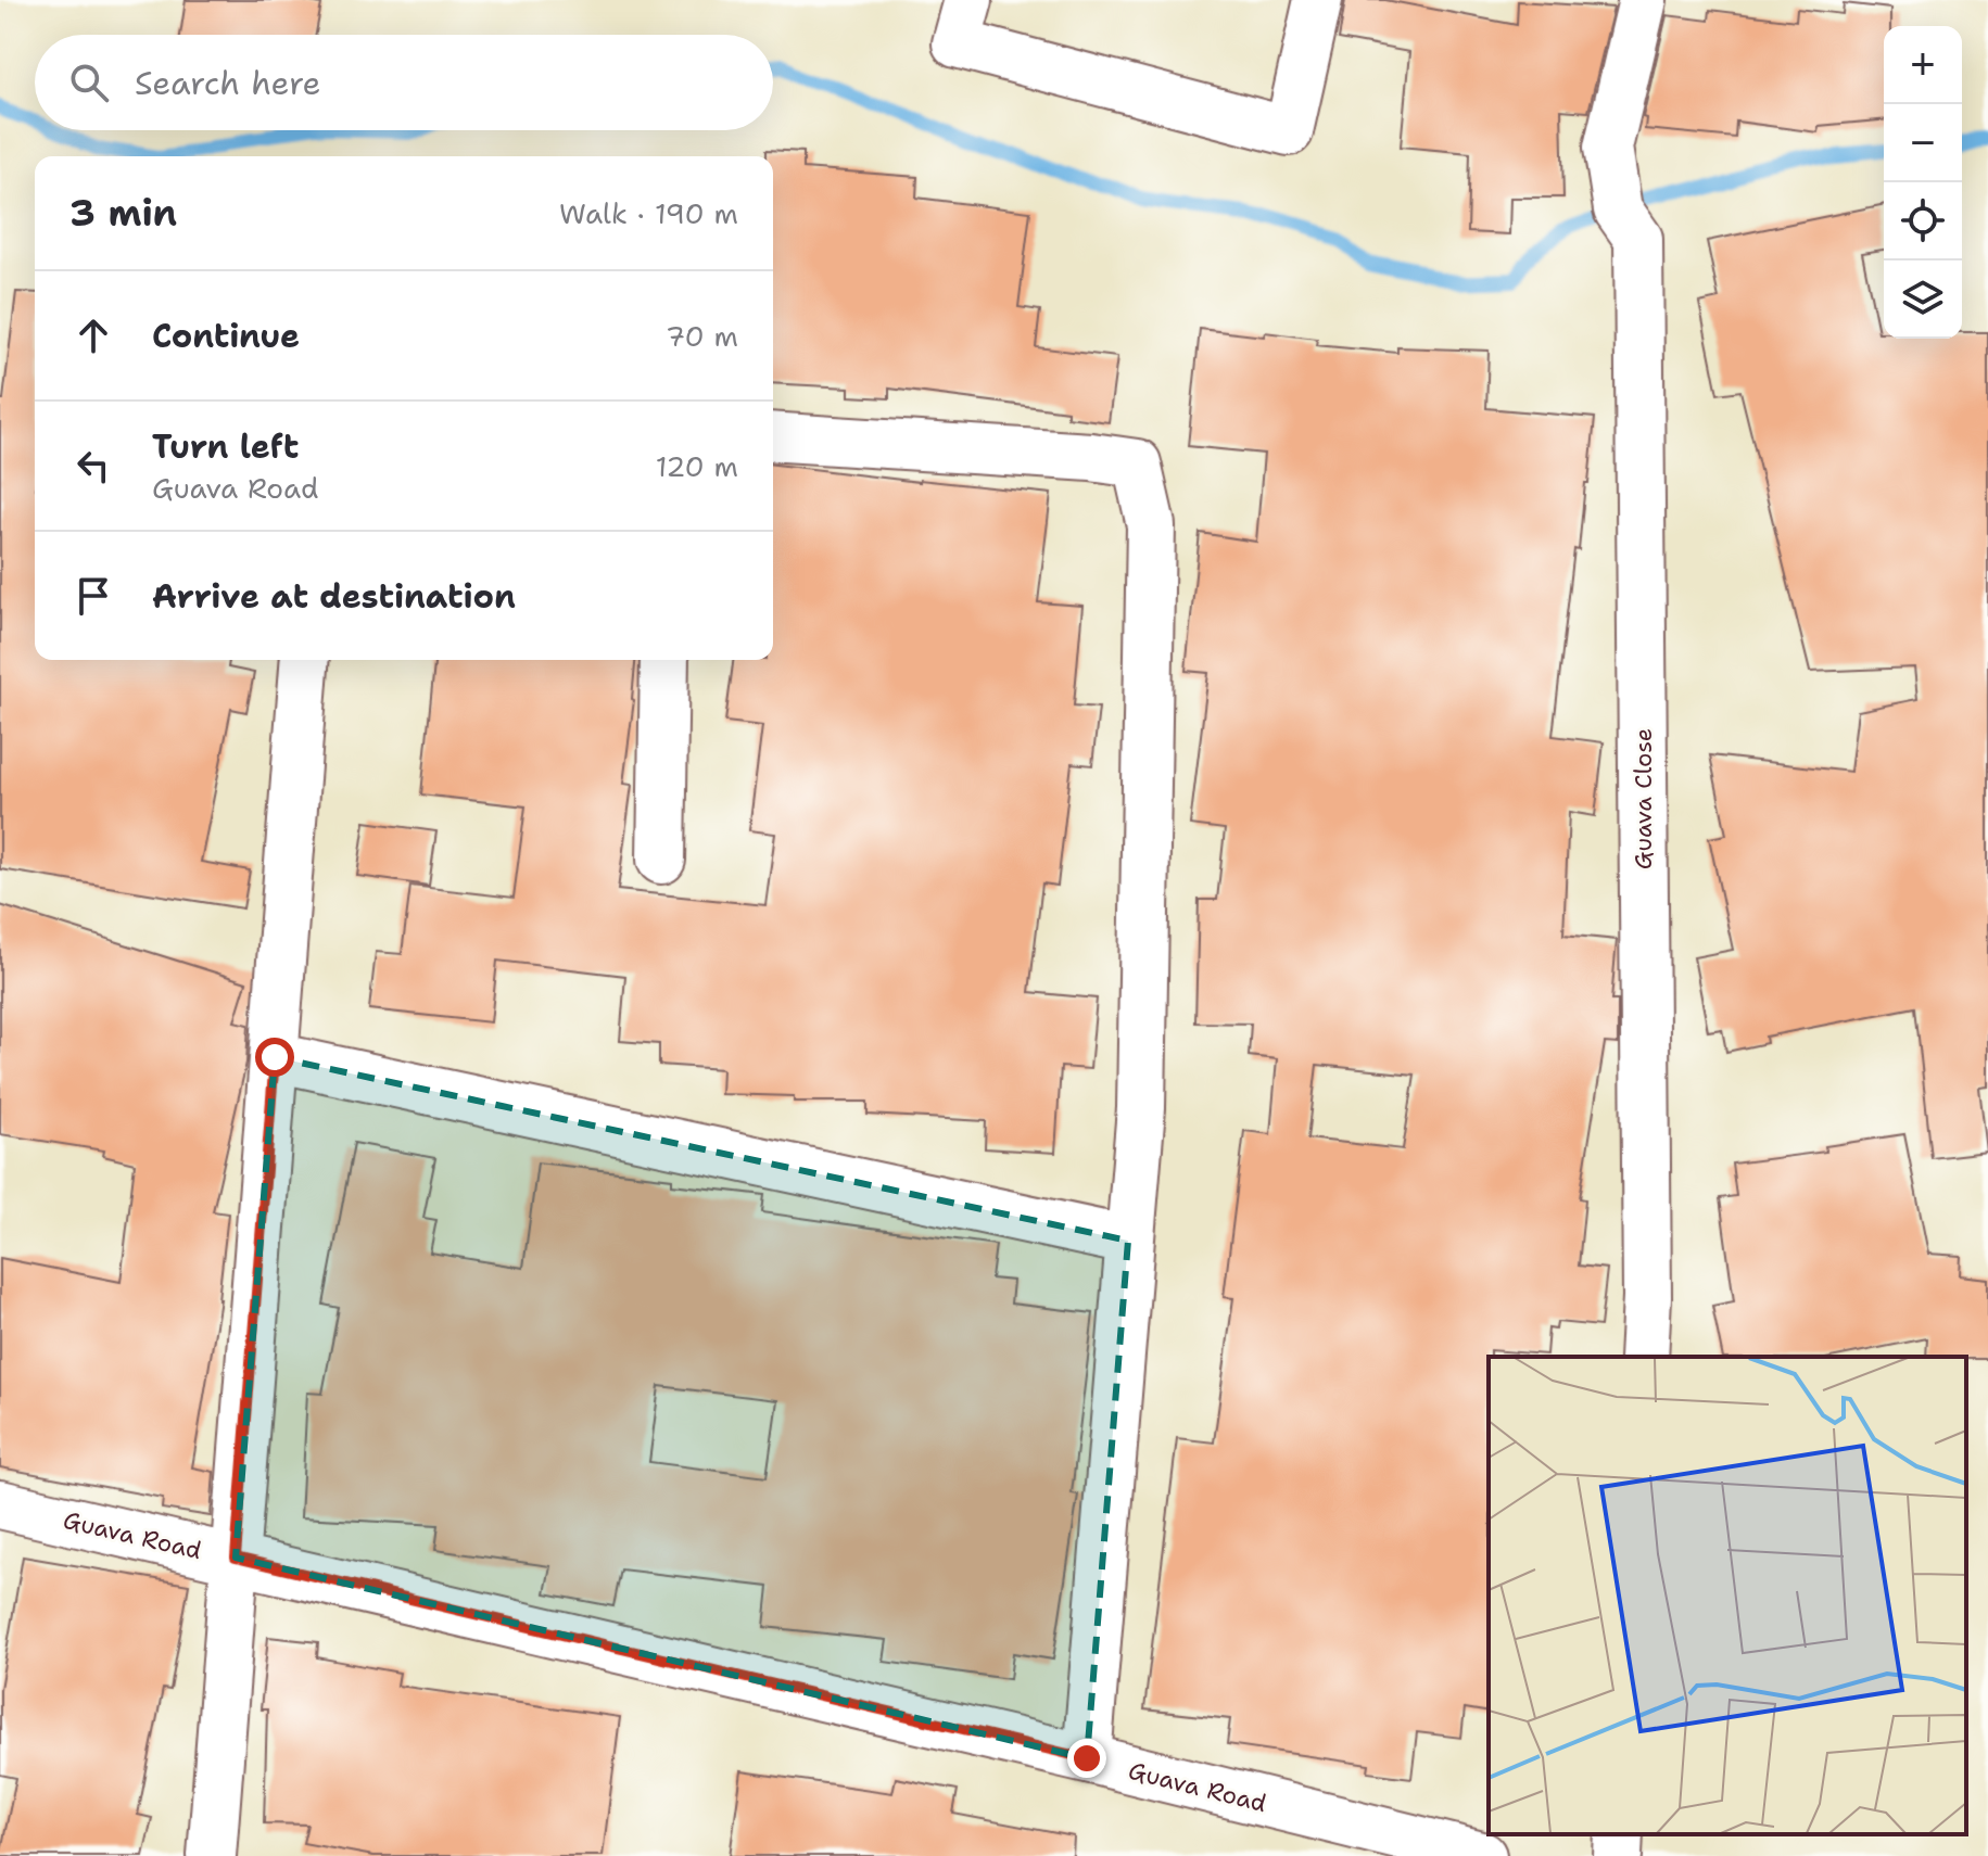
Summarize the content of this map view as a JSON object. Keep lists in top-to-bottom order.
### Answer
{
  "streets": {
    "street": ["Guava Close", "Guava Road"]
  },
  "page": {
    "map_buttons": ["+", "−"],
    "search": "Search here",
    "heading": ["3 min", "Walk · 190 m"],
    "list": [
      ["Continue", "70 m"],
      ["Turn left", "Guava Road", "120 m"],
      "Arrive at destination"
    ]
  }
}
